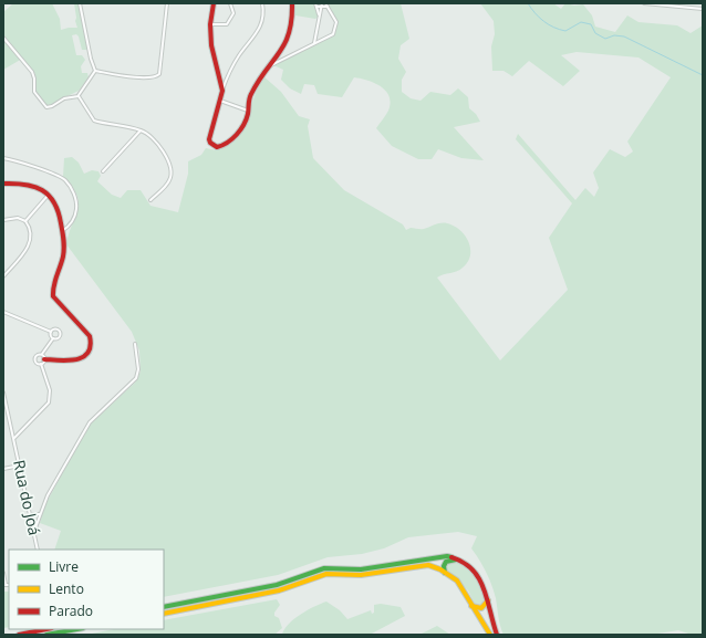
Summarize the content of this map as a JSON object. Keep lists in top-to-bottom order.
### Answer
{
  "streets": {
    "street": ["Rua do Joá"]
  },
  "legend": ["Livre", "Lento", "Parado"]
}
